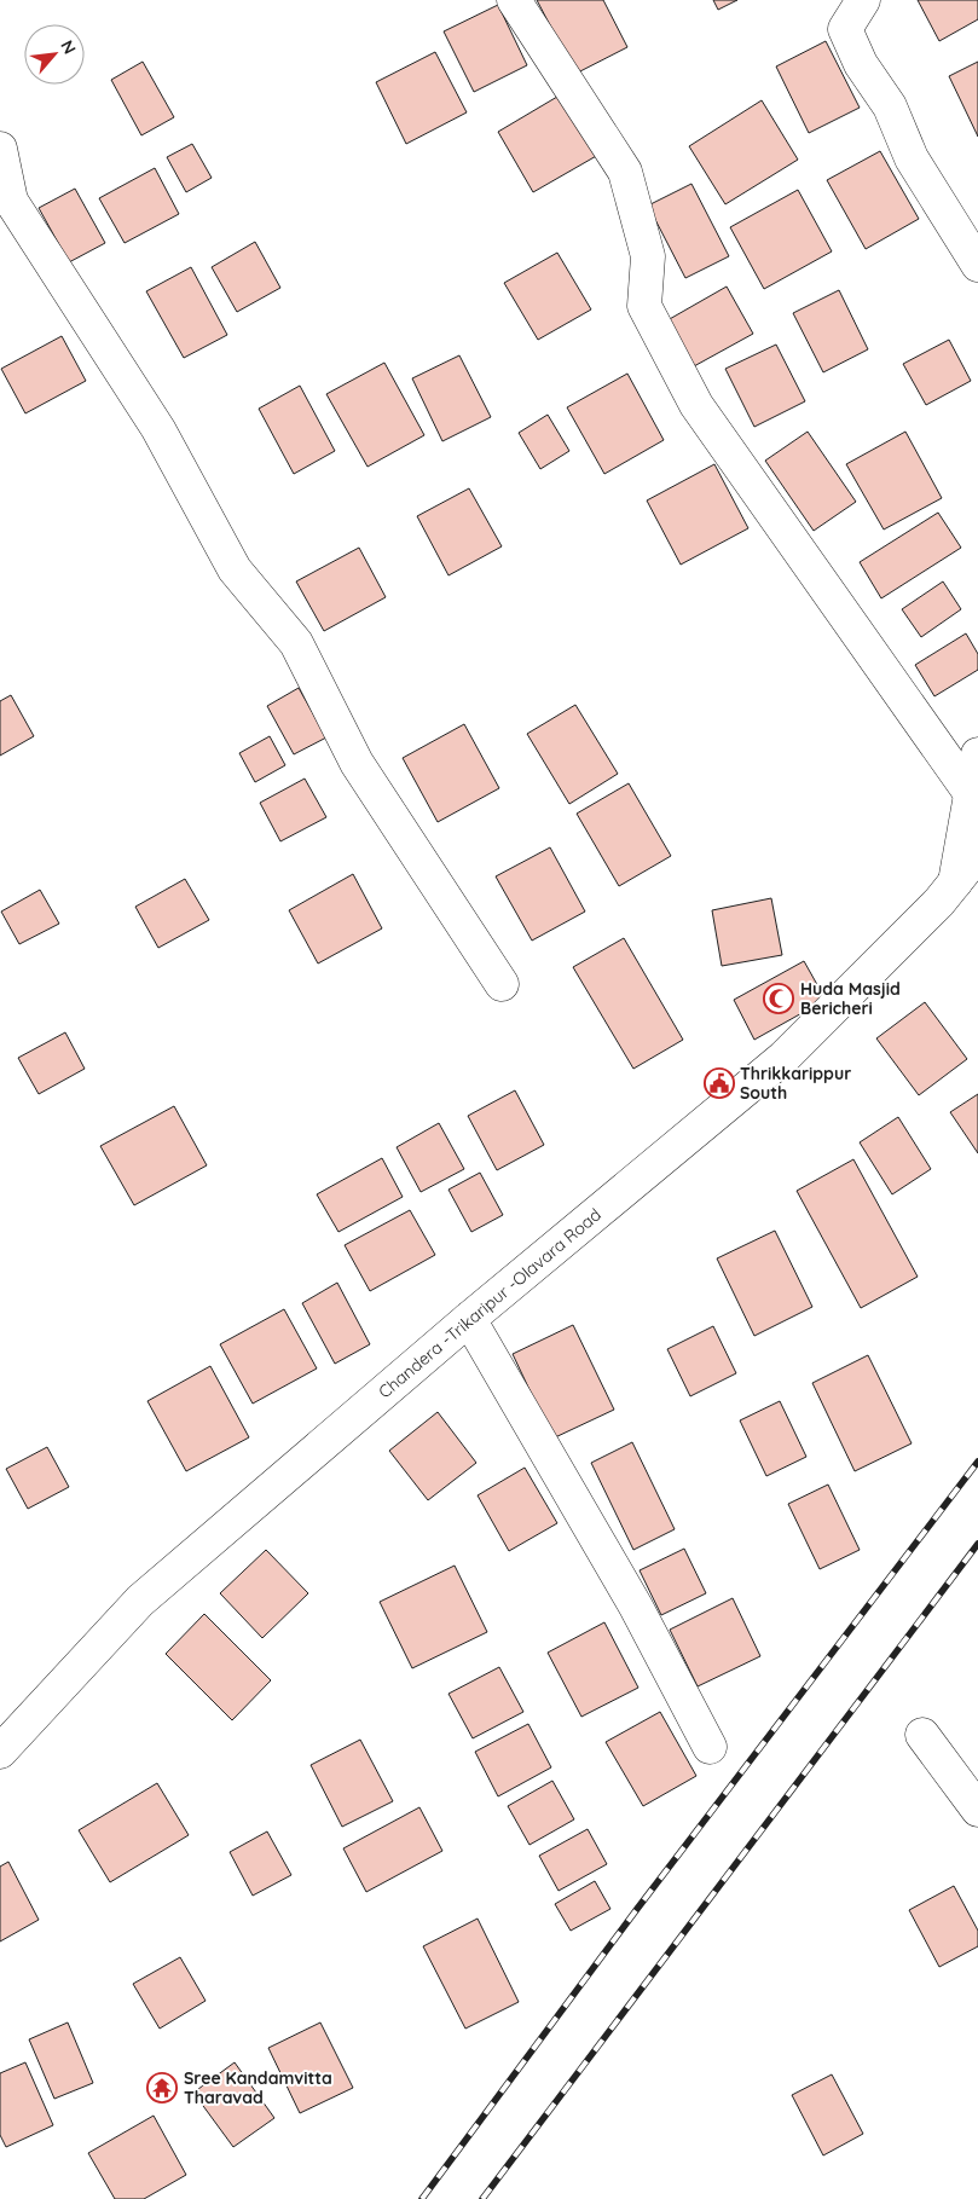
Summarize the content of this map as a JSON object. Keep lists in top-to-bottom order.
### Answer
{
  "streets": {
    "street": ["Chandera -Trikaripur -Olavara Road"]
  },
  "places": {
    "mosque": ["Huda Masjid Bericheri"],
    "public building": ["Thrikkarippur South"],
    "temple": ["Sree Kandamvitta Tharavad"]
  },
  "north": "top right"
}
